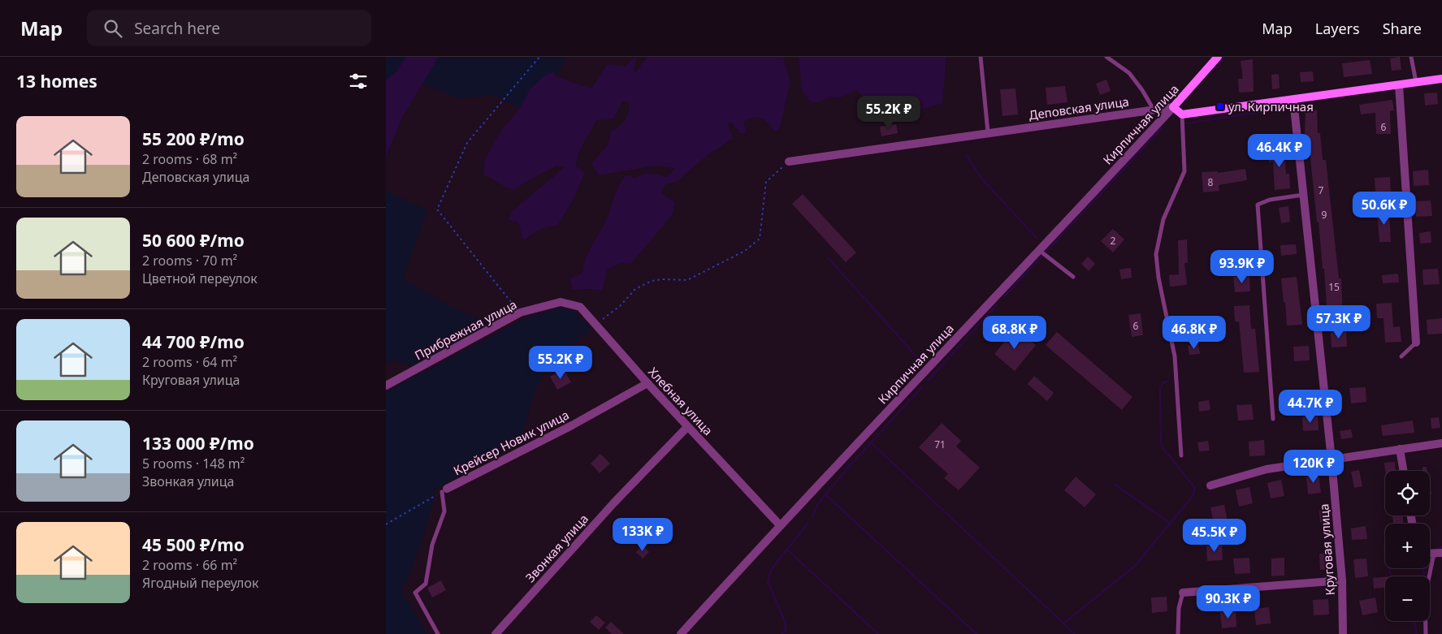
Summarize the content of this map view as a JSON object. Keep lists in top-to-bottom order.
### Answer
{
  "streets": {
    "street": [
      "Деповская улица",
      "Кирпичная улица",
      "Прибрежная улица",
      "Хлебная улица",
      "Крейсер Новик улица",
      "Звонкая улица",
      "Круговая улица"
    ]
  },
  "crossings": [
    ["Деповская улица", "Кирпичная улица"],
    ["Кирпичная улица", "Хлебная улица"],
    ["Прибрежная улица", "Хлебная улица"],
    ["Хлебная улица", "Крейсер Новик улица"],
    ["Хлебная улица", "Звонкая улица"]
  ],
  "places": {
    "transit": ["ул. Кирпичная"]
  },
  "house_numbers": [
    "6",
    "8",
    "7",
    "9",
    "2",
    "15",
    "6",
    "71"
  ],
  "page": {
    "header": "Map",
    "search": "Search here",
    "nav": ["Map", "Layers", "Share"],
    "heading": "13 homes",
    "price": [
      "55.2K ₽",
      "46.4K ₽",
      "50.6K ₽",
      "93.9K ₽",
      "57.3K ₽",
      "68.8K ₽",
      "46.8K ₽",
      "55.2K ₽",
      "44.7K ₽",
      "120K ₽",
      "133K ₽",
      "45.5K ₽",
      "90.3K ₽"
    ],
    "list": [
      {
        "name": "55 200 ₽/mo",
        "note": "2 rooms · 68 m² · Деповская улица"
      },
      {
        "name": "50 600 ₽/mo",
        "note": "2 rooms · 70 m² · Цветной переулок"
      },
      {
        "name": "44 700 ₽/mo",
        "note": "2 rooms · 64 m² · Круговая улица"
      },
      {
        "name": "133 000 ₽/mo",
        "note": "5 rooms · 148 m² · Звонкая улица"
      },
      {
        "name": "45 500 ₽/mo",
        "note": "2 rooms · 66 m² · Ягодный переулок"
      }
    ],
    "map_buttons": ["+", "−"]
  }
}
